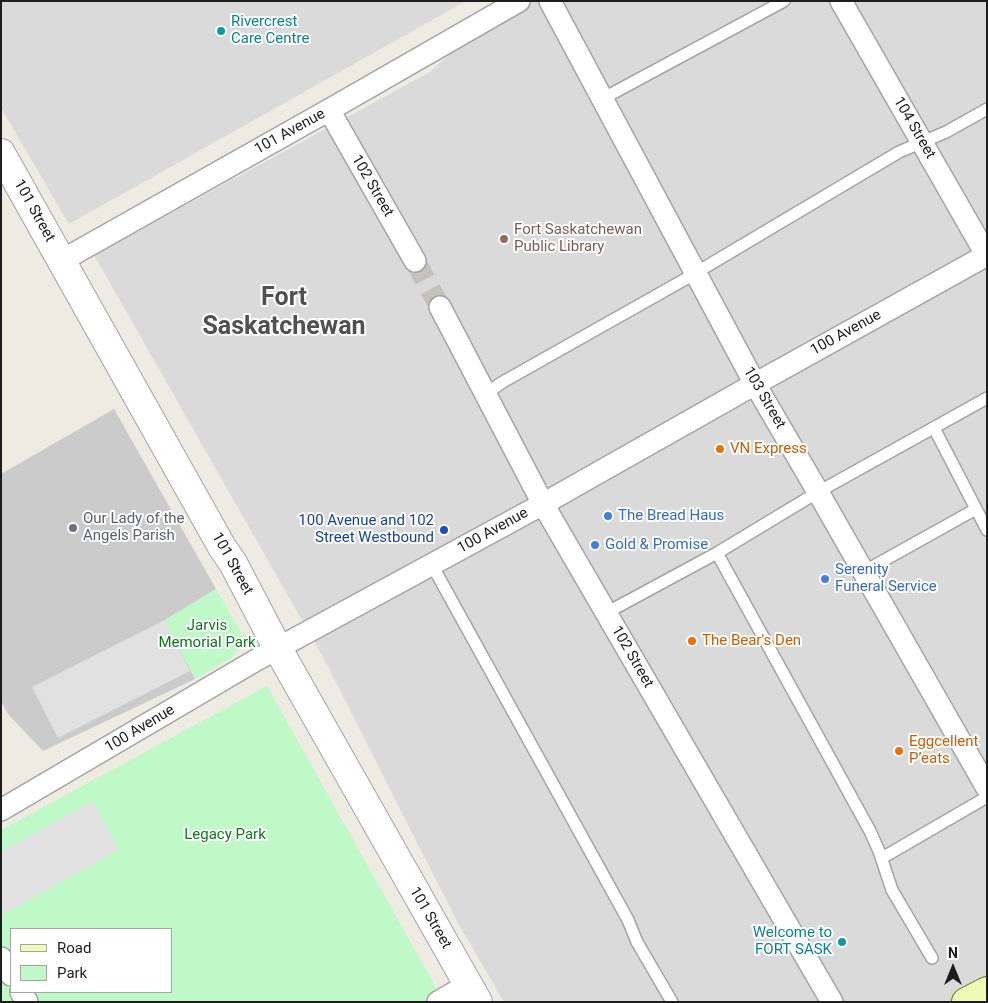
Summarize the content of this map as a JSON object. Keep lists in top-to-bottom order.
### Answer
{
  "streets": {
    "street": [
      "104 Street",
      "101 Avenue",
      "102 Street",
      "101 Street",
      "100 Avenue",
      "103 Street"
    ]
  },
  "crossings": [
    ["104 Street", "100 Avenue"],
    ["101 Avenue", "102 Street"],
    ["101 Avenue", "101 Street"],
    ["102 Street", "100 Avenue"],
    ["101 Street", "100 Avenue"],
    ["100 Avenue", "103 Street"]
  ],
  "districts": ["Fort Saskatchewan"],
  "parks": ["Jarvis Memorial Park", "Legacy Park"],
  "places": [
    "Rivercrest Care Centre",
    "Fort Saskatchewan Public Library",
    "VN Express",
    "The Bread Haus",
    "Our Lady of the Angels Parish",
    "100 Avenue and 102 Street Westbound",
    "Gold & Promise",
    "Serenity Funeral Service",
    "The Bear's Den",
    "Eggcellent P’eats",
    "Welcome to FORT SASK"
  ],
  "legend": ["Road", "Park"],
  "north": "top"
}
